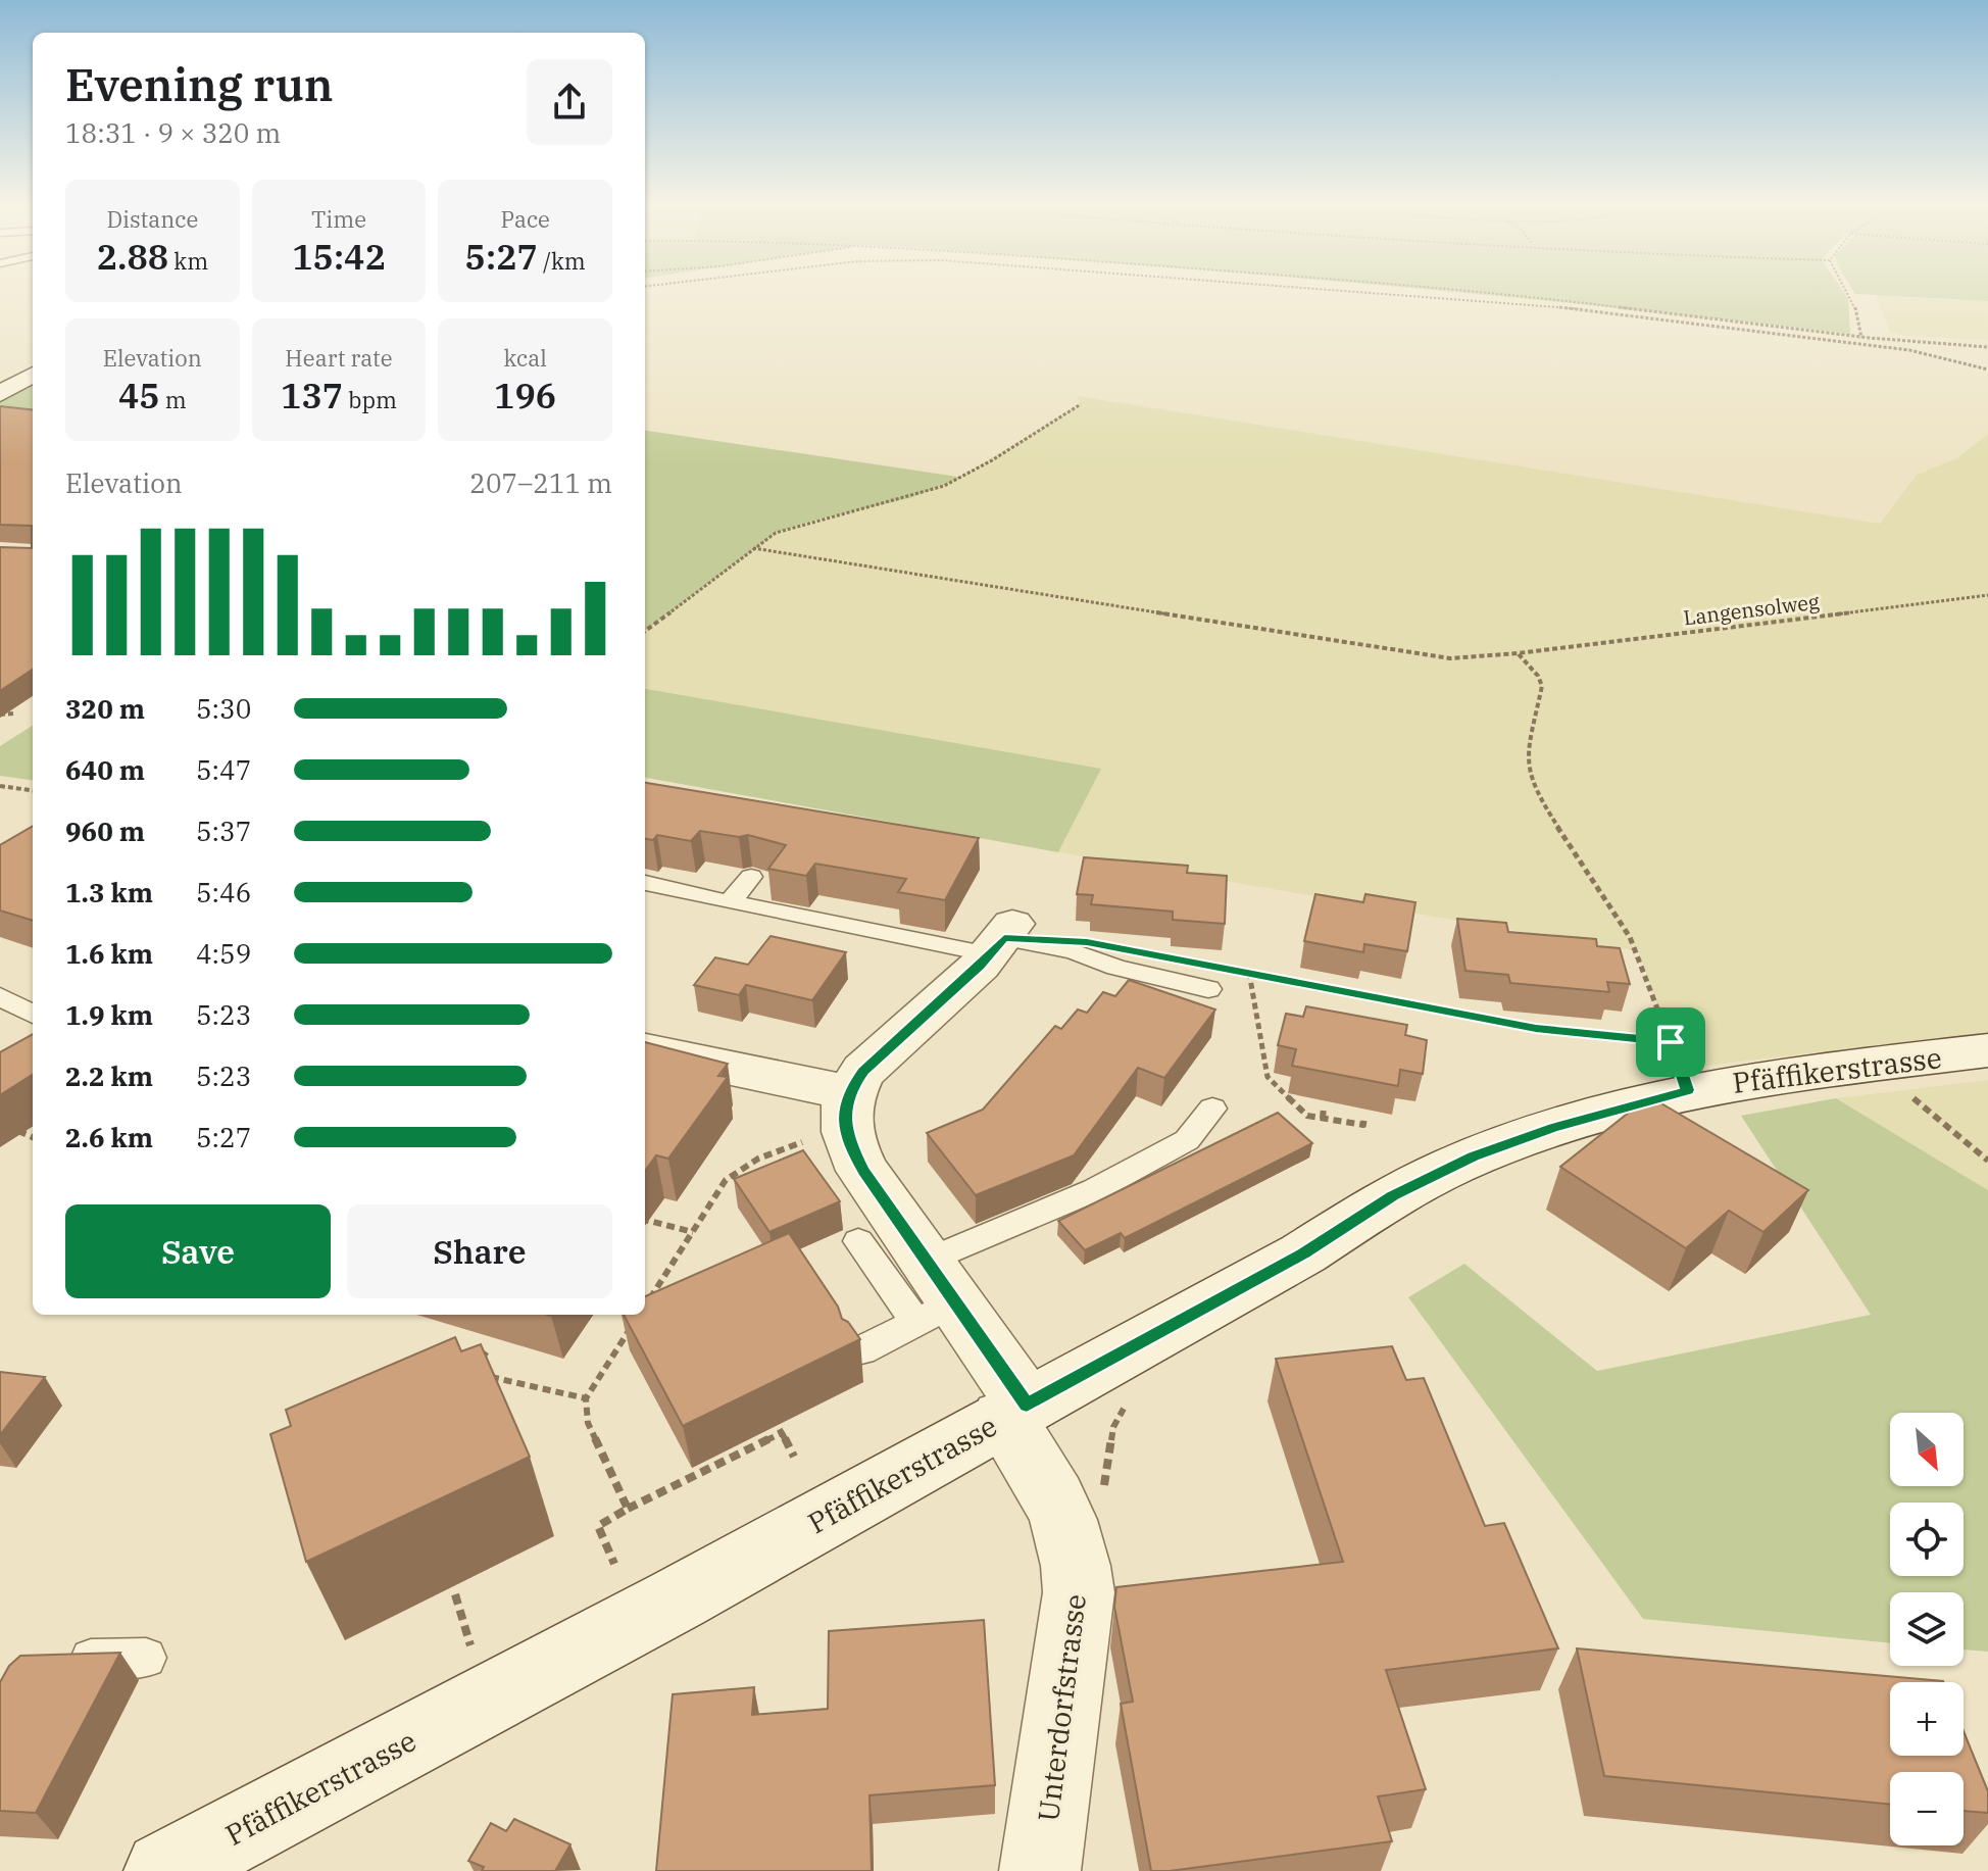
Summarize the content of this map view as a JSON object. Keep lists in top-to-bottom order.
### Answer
{
  "streets": {
    "main road": ["Pfäffikerstrasse", "Unterdorfstrasse"],
    "path": ["Langensolweg"]
  },
  "crossings": [
    ["Pfäffikerstrasse", "Unterdorfstrasse"]
  ],
  "north": "bottom right",
  "page": {
    "heading": ["Evening run", "18:31 · 9 × 320 m"],
    "stats": [
      ["Distance", "2.88 km"],
      ["Time", "15:42"],
      ["Pace", "5:27 /km"],
      ["Elevation", "45 m"],
      ["Heart rate", "137 bpm"],
      ["kcal", "196"]
    ],
    "chart": ["Elevation", "207–211 m"],
    "list": [
      {
        "name": "320 m",
        "note": "5:30"
      },
      {
        "name": "640 m",
        "note": "5:47"
      },
      {
        "name": "960 m",
        "note": "5:37"
      },
      {
        "name": "1.3 km",
        "note": "5:46"
      },
      {
        "name": "1.6 km",
        "note": "4:59"
      },
      {
        "name": "1.9 km",
        "note": "5:23"
      },
      {
        "name": "2.2 km",
        "note": "5:23"
      },
      {
        "name": "2.6 km",
        "note": "5:27"
      }
    ],
    "buttons": ["Save", "Share"],
    "map_buttons": ["+", "−"]
  }
}
